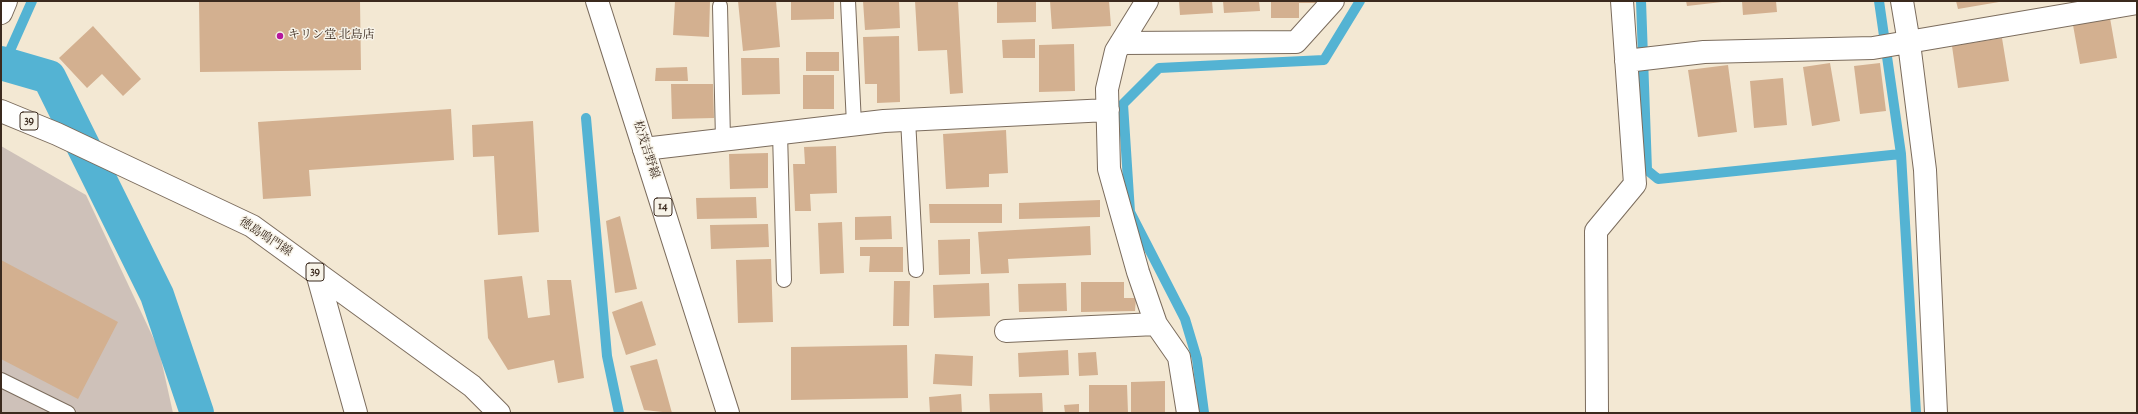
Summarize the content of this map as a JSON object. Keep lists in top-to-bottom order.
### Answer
{
  "streets": {
    "street": [
      "39",
      "松茂吉野線",
      "14",
      "徳島鳴門線"
    ]
  },
  "places": ["キリン堂 北島店"]
}
